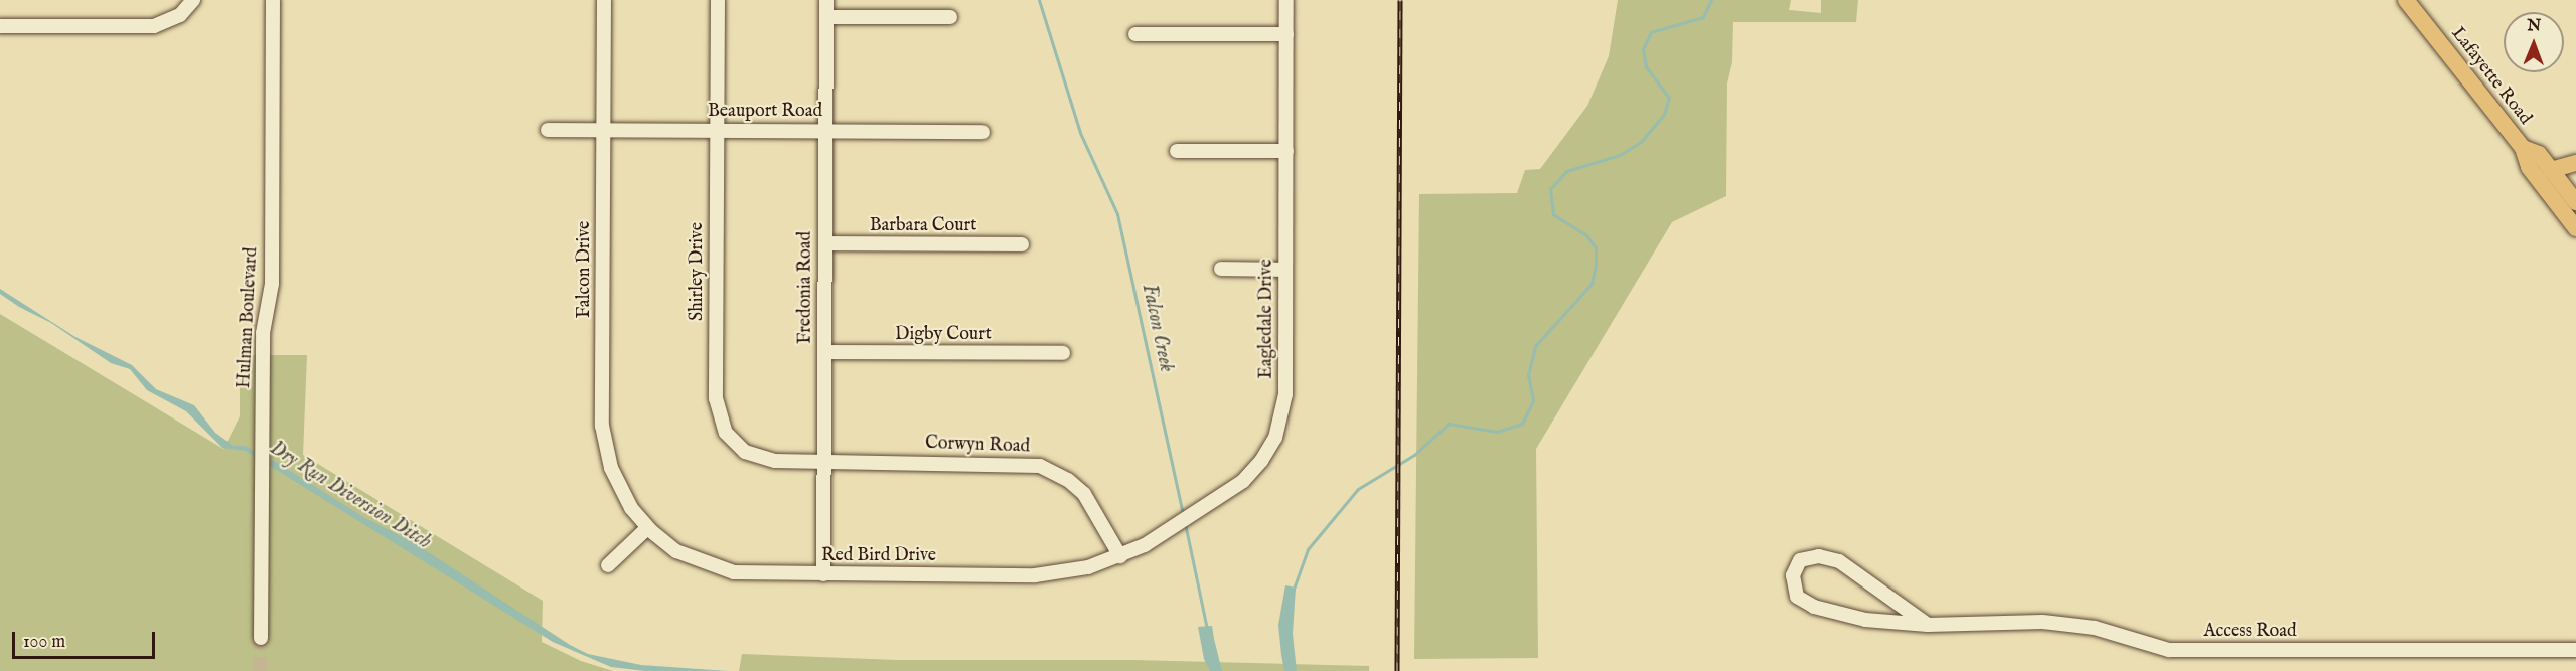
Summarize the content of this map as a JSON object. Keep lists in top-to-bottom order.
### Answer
{
  "streets": {
    "main road": ["Lafayette Road"],
    "street": [
      "Beauport Road",
      "Barbara Court",
      "Falcon Drive",
      "Shirley Drive",
      "Fredonia Road",
      "Hulman Boulevard",
      "Eagledale Drive",
      "Digby Court",
      "Corwyn Road",
      "Red Bird Drive",
      "Access Road"
    ]
  },
  "crossings": [
    ["Beauport Road", "Falcon Drive"],
    ["Beauport Road", "Shirley Drive"],
    ["Beauport Road", "Fredonia Road"],
    ["Barbara Court", "Fredonia Road"],
    ["Falcon Drive", "Red Bird Drive"],
    ["Shirley Drive", "Fredonia Road"],
    ["Shirley Drive", "Corwyn Road"],
    ["Fredonia Road", "Digby Court"],
    ["Fredonia Road", "Corwyn Road"],
    ["Fredonia Road", "Red Bird Drive"],
    ["Eagledale Drive", "Corwyn Road"],
    ["Eagledale Drive", "Red Bird Drive"],
    ["Corwyn Road", "Red Bird Drive"]
  ],
  "water": ["Falcon Creek", "Dry Run Diversion Ditch"],
  "scale_bar": "100 m",
  "north": "top"
}
